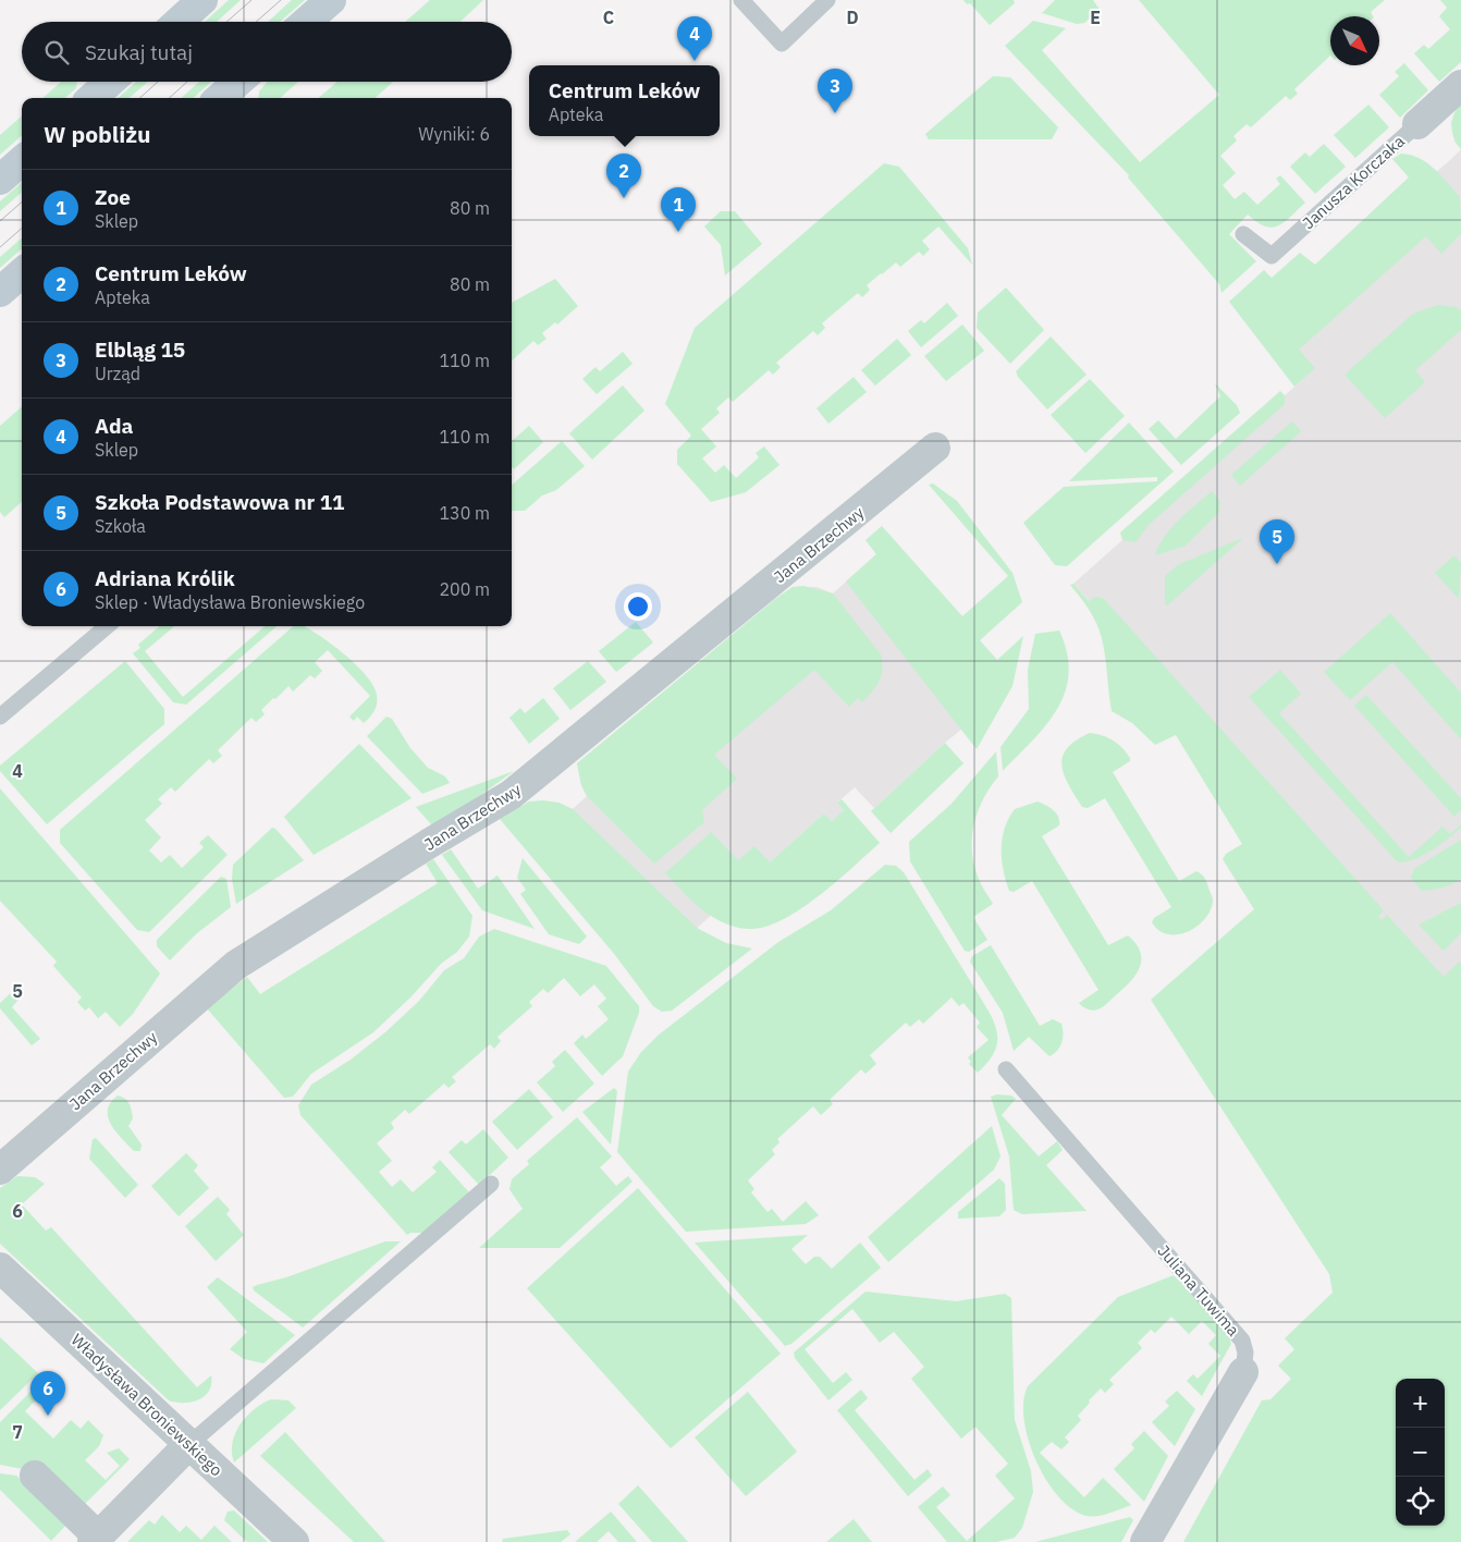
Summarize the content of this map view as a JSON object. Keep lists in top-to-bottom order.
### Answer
{
  "streets": {
    "street": [
      "Janusza Korczaka",
      "Jana Brzechwy",
      "Juliana Tuwima",
      "Władysława Broniewskiego"
    ]
  },
  "north": "bottom right",
  "page": {
    "pins": [
      "4",
      "3",
      "2",
      "1",
      "5",
      "6"
    ],
    "search": "Szukaj tutaj",
    "popup": ["Centrum Leków", "Apteka"],
    "heading": ["W pobliżu", "Wyniki: 6"],
    "list": [
      {
        "mark": "1",
        "name": "Zoe",
        "note": "Sklep",
        "value": "80 m"
      },
      {
        "mark": "2",
        "name": "Centrum Leków",
        "note": "Apteka",
        "value": "80 m"
      },
      {
        "mark": "3",
        "name": "Elbląg 15",
        "note": "Urząd",
        "value": "110 m"
      },
      {
        "mark": "4",
        "name": "Ada",
        "note": "Sklep",
        "value": "110 m"
      },
      {
        "mark": "5",
        "name": "Szkoła Podstawowa nr 11",
        "note": "Szkoła",
        "value": "130 m"
      },
      {
        "mark": "6",
        "name": "Adriana Królik",
        "note": "Sklep · Władysława Broniewskiego",
        "value": "200 m"
      }
    ],
    "map_buttons": ["+", "−"]
  },
  "grid": {
    "columns": ["C", "D", "E"],
    "rows": [
      "4",
      "5",
      "6",
      "7"
    ]
  }
}
